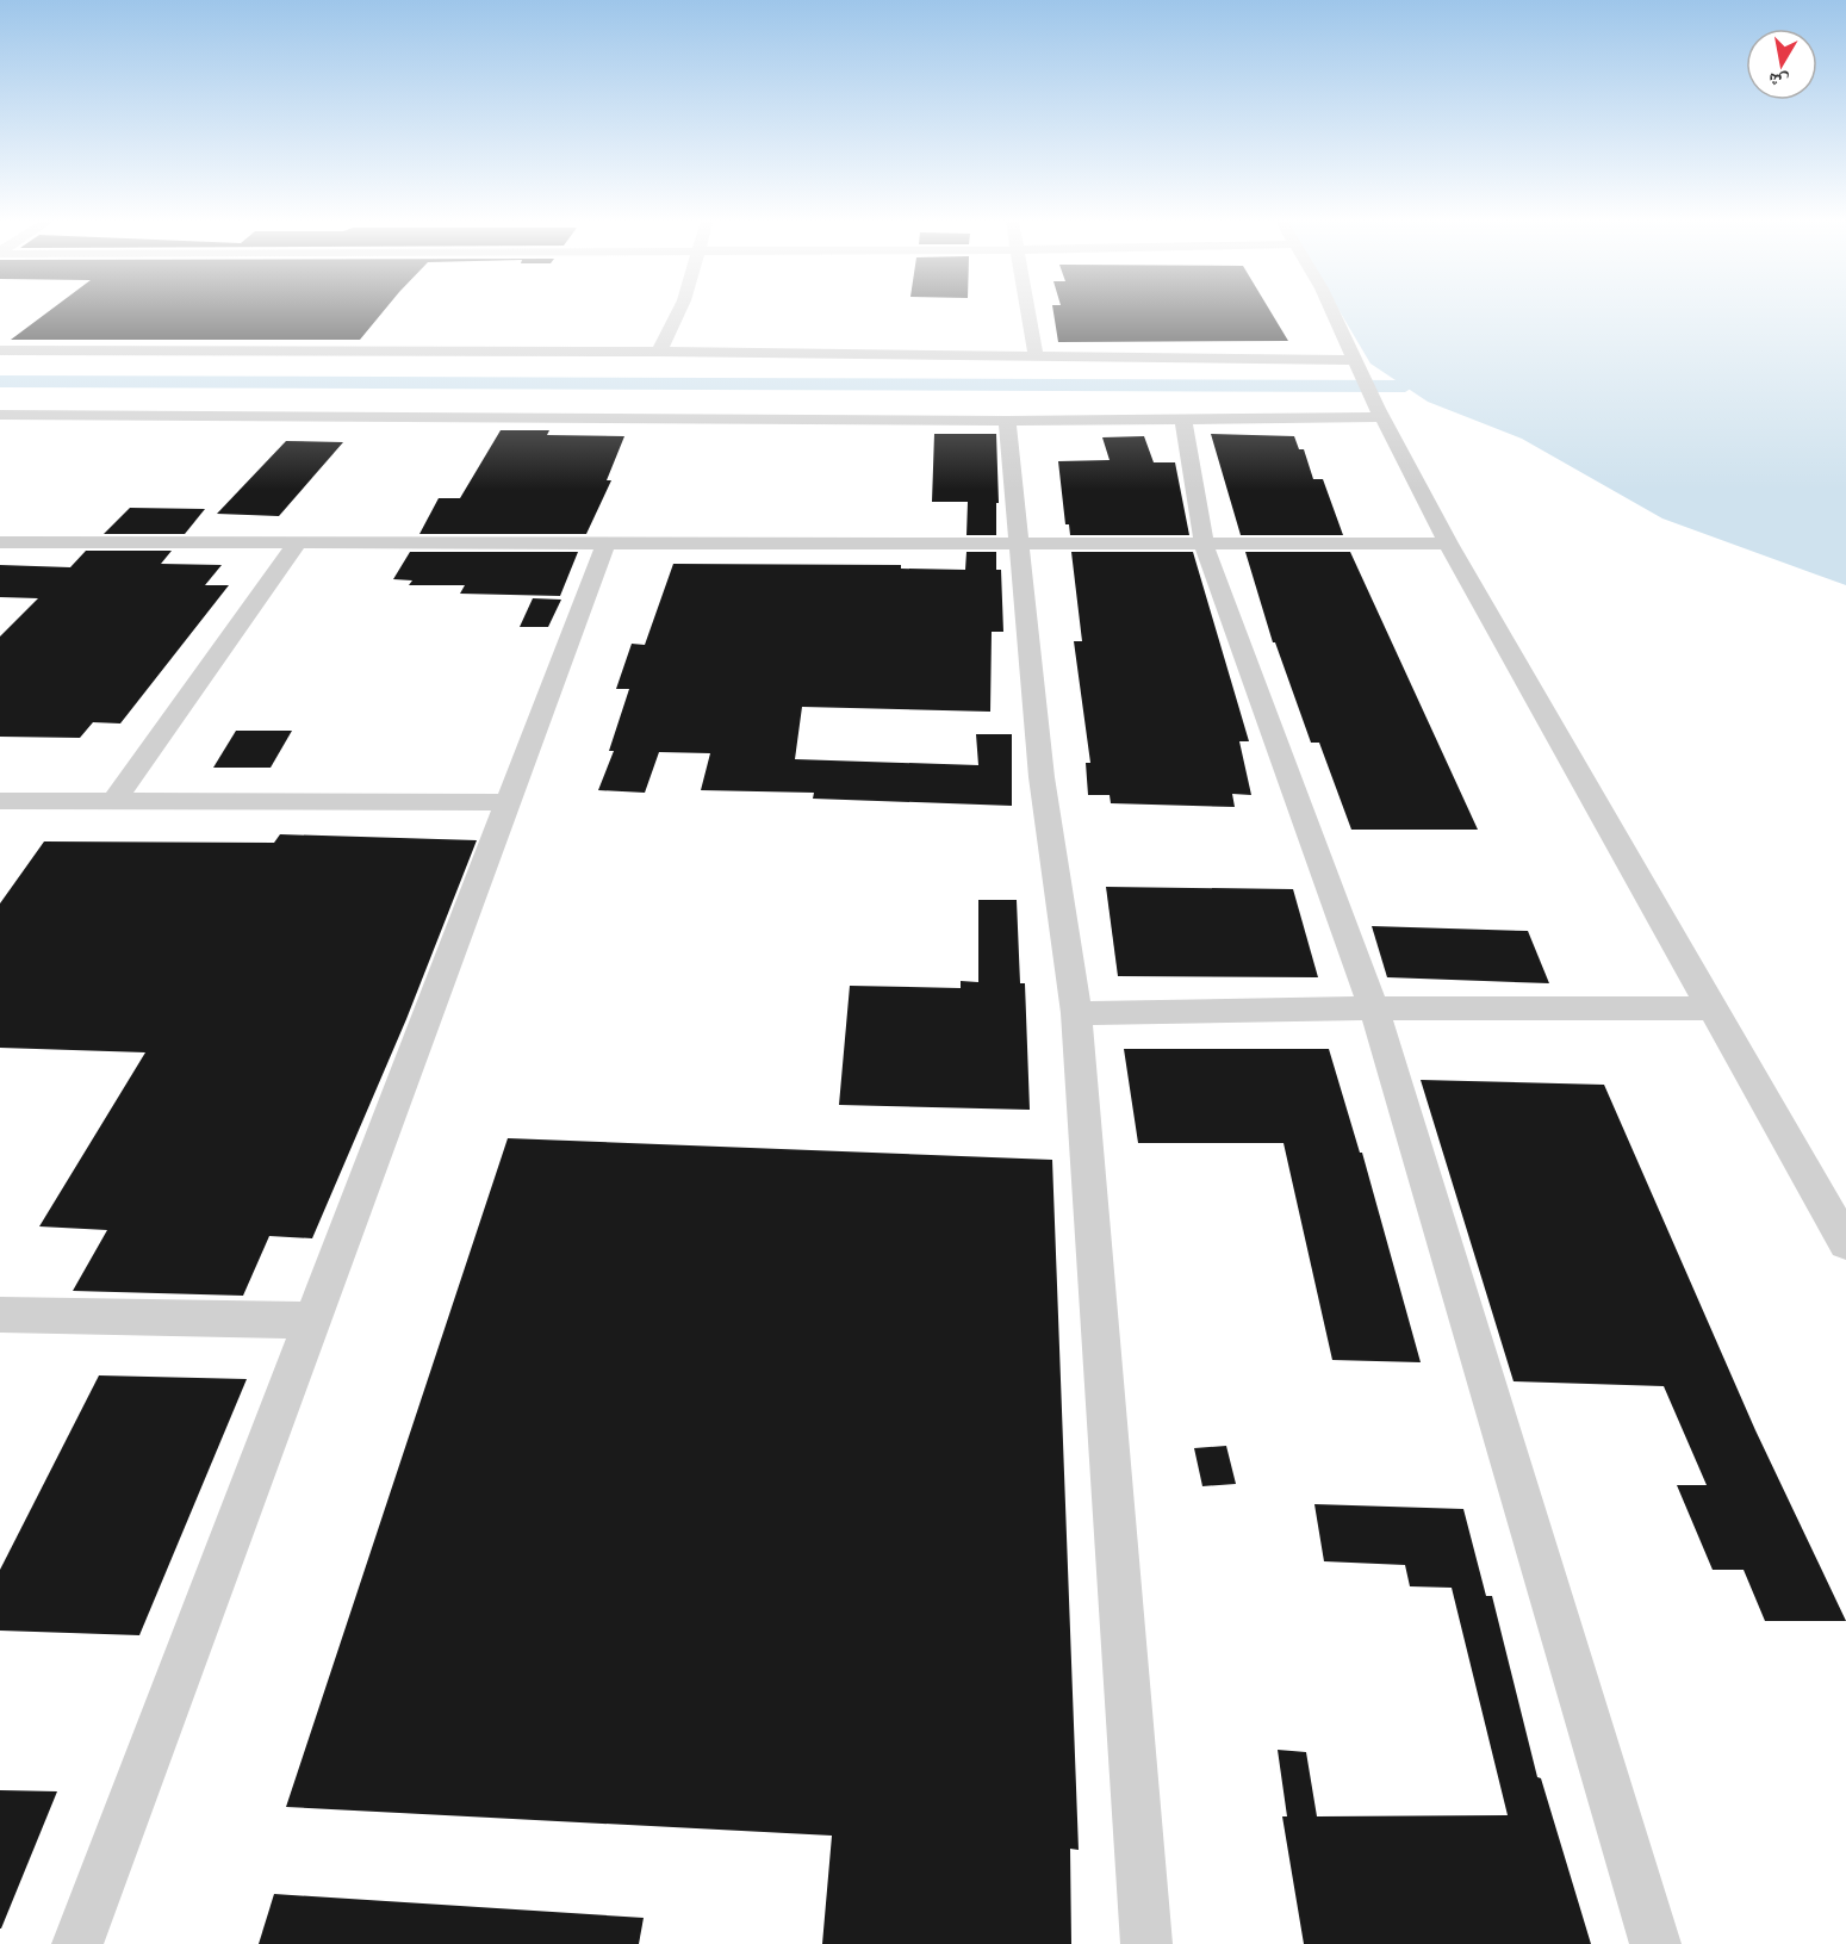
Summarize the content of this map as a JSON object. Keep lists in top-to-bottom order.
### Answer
{
  "north": "bottom"
}
